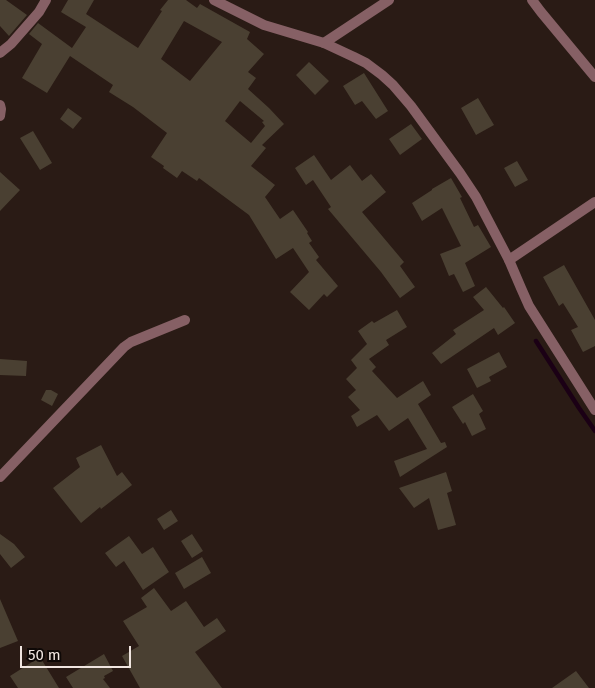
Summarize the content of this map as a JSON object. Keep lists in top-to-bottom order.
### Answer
{
  "scale_bar": "50 m"
}
